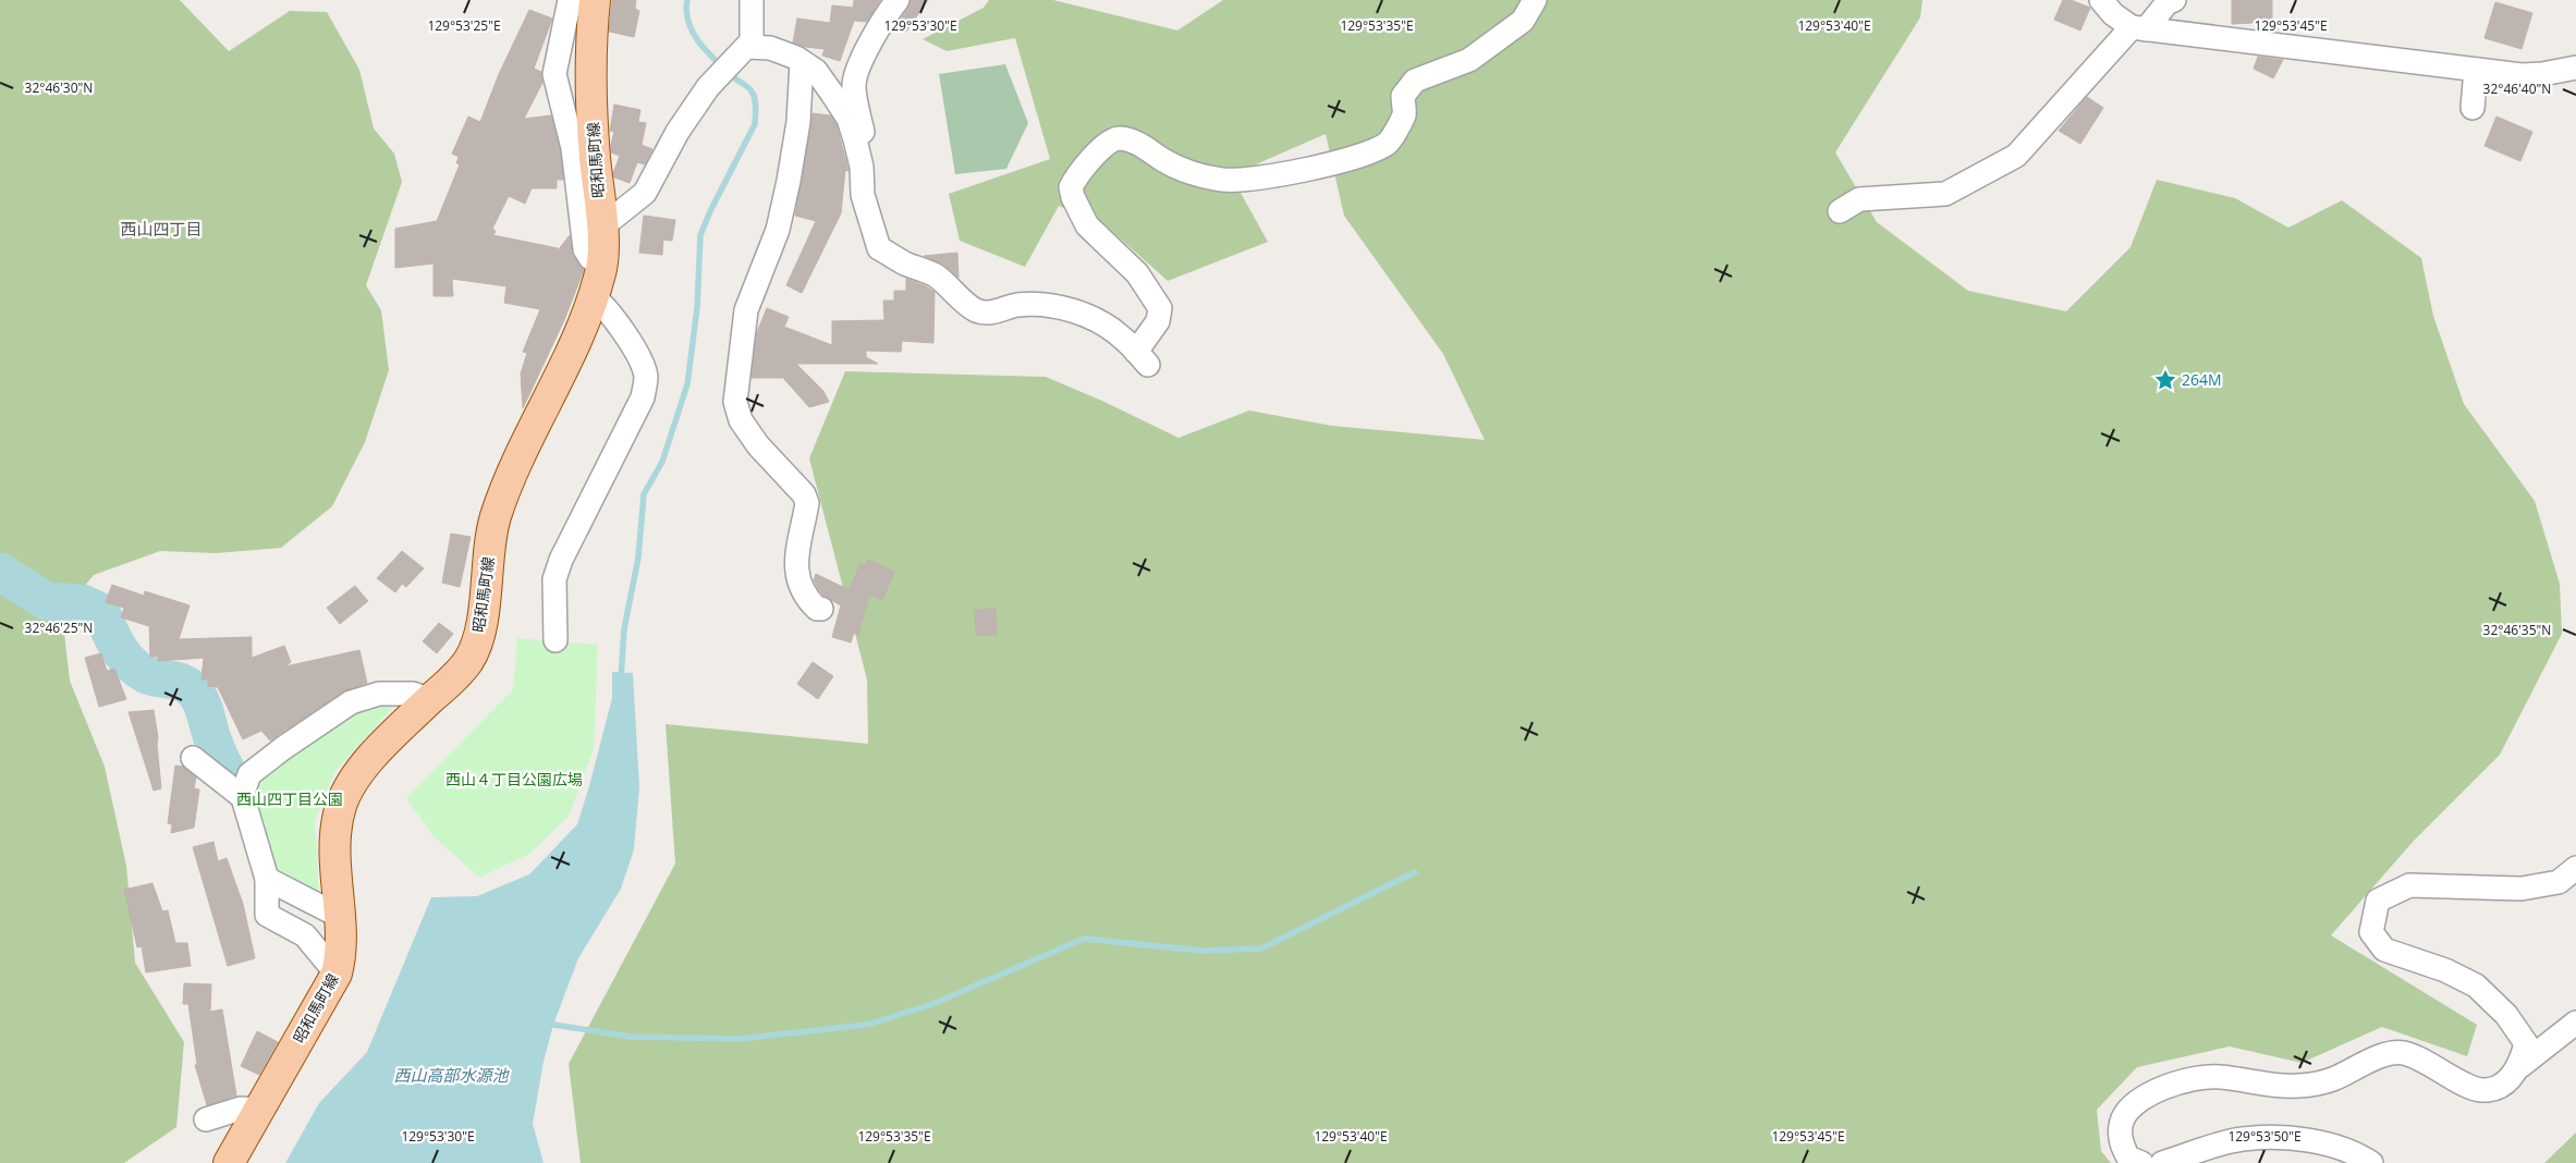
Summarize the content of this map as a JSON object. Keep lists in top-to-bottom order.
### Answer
{
  "streets": {
    "main road": ["昭和馬町線"]
  },
  "districts": ["西山四丁目"],
  "water": ["西山高部水源池"],
  "parks": ["西山４丁目公園広場", "西山四丁目公園"],
  "places": {
    "place": ["264M"]
  },
  "coordinates": [
    "129°53'25\"E",
    "129°53'30\"E",
    "129°53'35\"E",
    "129°53'40\"E",
    "129°53'45\"E",
    "32°46'30\"N",
    "32°46'40\"N",
    "32°46'25\"N",
    "32°46'35\"N",
    "129°53'50\"E"
  ]
}
